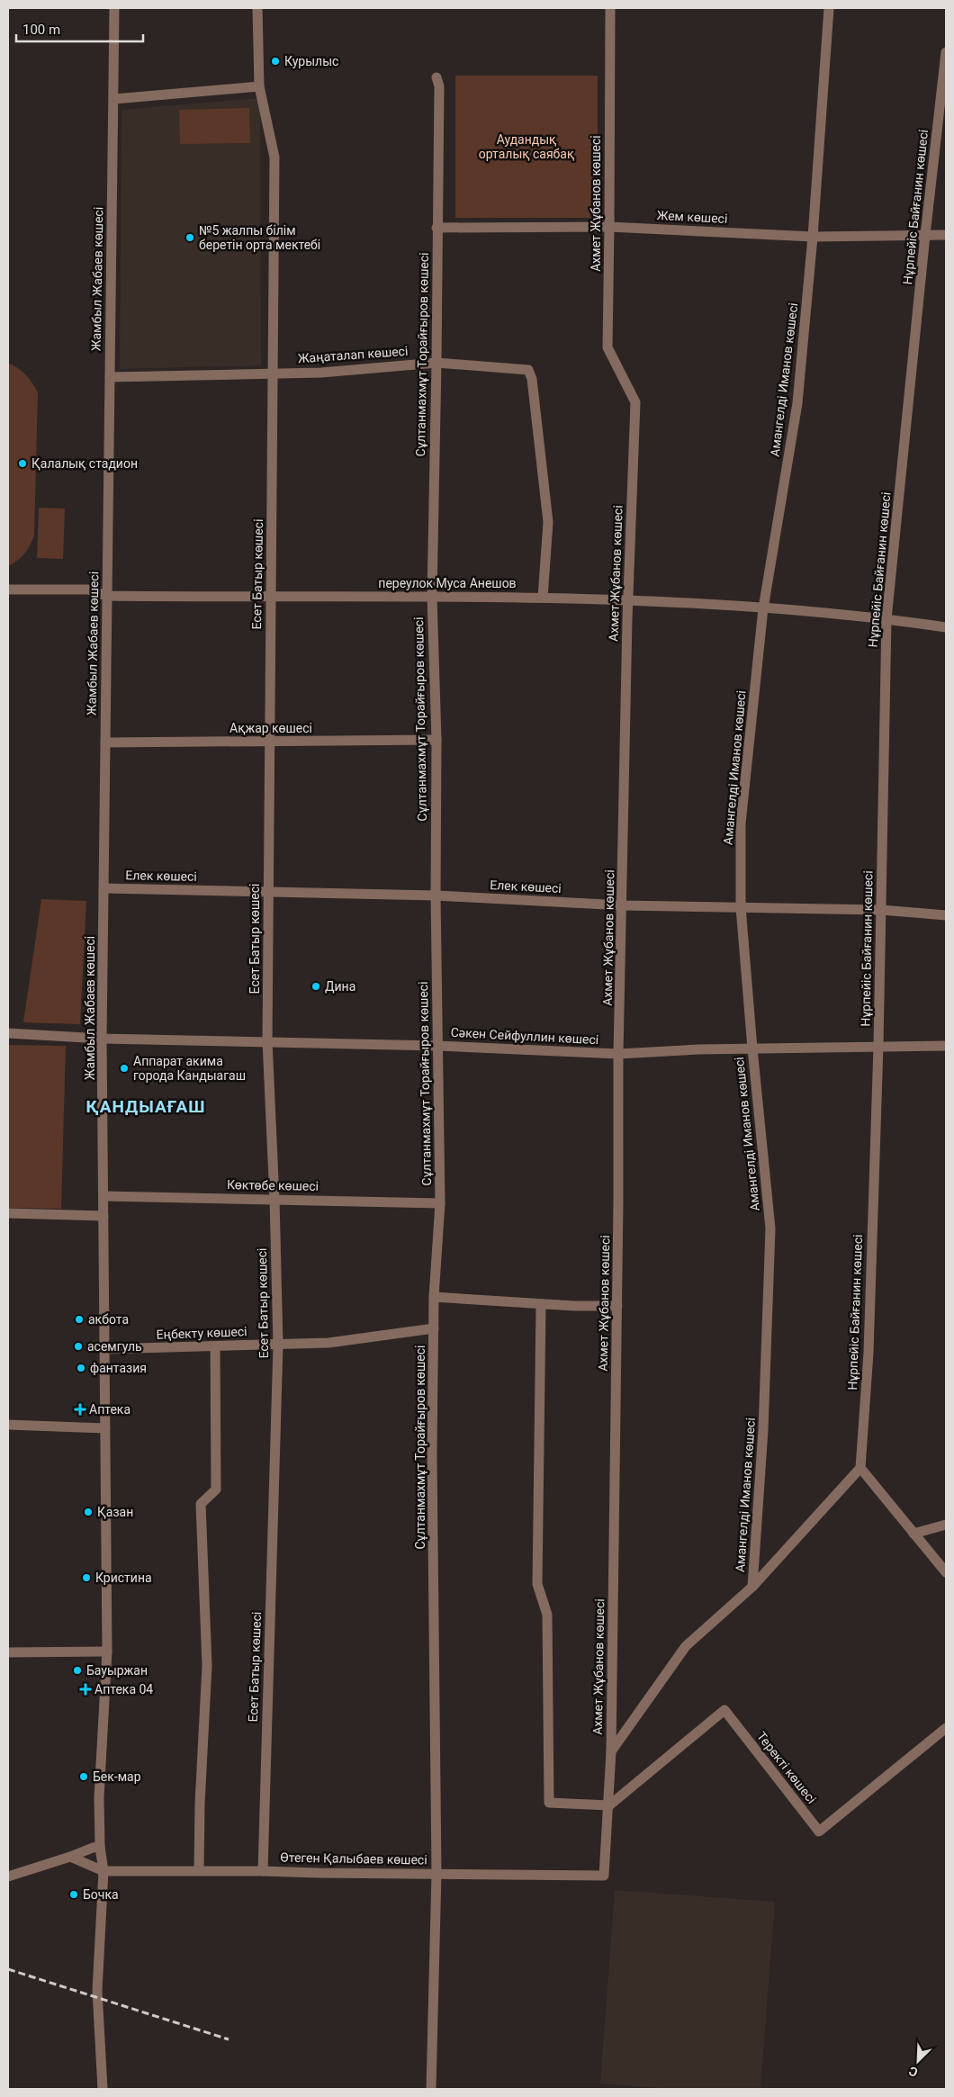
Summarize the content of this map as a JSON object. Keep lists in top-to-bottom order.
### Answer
{
  "streets": {
    "street": [
      "Ахмет Жұбанов көшесі",
      "Нұрпейіс Байғанин көшесі",
      "Жем көшесі",
      "Жамбыл Жабаев көшесі",
      "Жаңаталап көшесі",
      "Сұлтанмахмұт Торайғыров көшесі",
      "Амангелді Иманов көшесі",
      "Есет Батыр көшесі",
      "переулок Муса Анешов",
      "Ақжар көшесі",
      "Елек көшесі",
      "Сәкен Сейфуллин көшесі",
      "Көктөбе көшесі",
      "Еңбекту көшесі",
      "Теректі көшесі",
      "Өтеген Қалыбаев көшесі"
    ]
  },
  "crossings": [
    ["Ахмет Жұбанов көшесі", "Жем көшесі"],
    ["Ахмет Жұбанов көшесі", "переулок Муса Анешов"],
    ["Ахмет Жұбанов көшесі", "Елек көшесі"],
    ["Ахмет Жұбанов көшесі", "Сәкен Сейфуллин көшесі"],
    ["Ахмет Жұбанов көшесі", "Теректі көшесі"],
    ["Ахмет Жұбанов көшесі", "Өтеген Қалыбаев көшесі"],
    ["Нұрпейіс Байғанин көшесі", "Жем көшесі"],
    ["Нұрпейіс Байғанин көшесі", "переулок Муса Анешов"],
    ["Нұрпейіс Байғанин көшесі", "Елек көшесі"],
    ["Нұрпейіс Байғанин көшесі", "Сәкен Сейфуллин көшесі"],
    ["Жем көшесі", "Сұлтанмахмұт Торайғыров көшесі"],
    ["Жем көшесі", "Амангелді Иманов көшесі"],
    ["Жамбыл Жабаев көшесі", "Жаңаталап көшесі"],
    ["Жамбыл Жабаев көшесі", "переулок Муса Анешов"],
    ["Жамбыл Жабаев көшесі", "Ақжар көшесі"],
    ["Жамбыл Жабаев көшесі", "Елек көшесі"],
    ["Жамбыл Жабаев көшесі", "Сәкен Сейфуллин көшесі"],
    ["Жамбыл Жабаев көшесі", "Көктөбе көшесі"],
    ["Жамбыл Жабаев көшесі", "Еңбекту көшесі"],
    ["Жамбыл Жабаев көшесі", "Өтеген Қалыбаев көшесі"],
    ["Жаңаталап көшесі", "Сұлтанмахмұт Торайғыров көшесі"],
    ["Жаңаталап көшесі", "Есет Батыр көшесі"],
    ["Жаңаталап көшесі", "переулок Муса Анешов"],
    ["Сұлтанмахмұт Торайғыров көшесі", "переулок Муса Анешов"],
    ["Сұлтанмахмұт Торайғыров көшесі", "Ақжар көшесі"],
    ["Сұлтанмахмұт Торайғыров көшесі", "Елек көшесі"],
    ["Сұлтанмахмұт Торайғыров көшесі", "Сәкен Сейфуллин көшесі"],
    ["Сұлтанмахмұт Торайғыров көшесі", "Көктөбе көшесі"],
    ["Сұлтанмахмұт Торайғыров көшесі", "Еңбекту көшесі"],
    ["Сұлтанмахмұт Торайғыров көшесі", "Өтеген Қалыбаев көшесі"],
    ["Амангелді Иманов көшесі", "переулок Муса Анешов"],
    ["Амангелді Иманов көшесі", "Елек көшесі"],
    ["Амангелді Иманов көшесі", "Сәкен Сейфуллин көшесі"],
    ["Есет Батыр көшесі", "переулок Муса Анешов"],
    ["Есет Батыр көшесі", "Ақжар көшесі"],
    ["Есет Батыр көшесі", "Елек көшесі"],
    ["Есет Батыр көшесі", "Сәкен Сейфуллин көшесі"],
    ["Есет Батыр көшесі", "Көктөбе көшесі"],
    ["Есет Батыр көшесі", "Еңбекту көшесі"],
    ["Есет Батыр көшесі", "Өтеген Қалыбаев көшесі"]
  ],
  "districts": ["ҚАНДЫАҒАШ"],
  "parks": ["Аудандық орталық саябақ"],
  "places": {
    "other": [
      "Курылыс",
      "№5 жалпы білім беретін орта мектебі",
      "Қалалық стадион",
      "Дина",
      "Аппарат акима города Кандыагаш",
      "акбота",
      "асемгуль",
      "фантазия",
      "Қазан",
      "Кристина",
      "Бауыржан",
      "Бек-мар",
      "Бочка"
    ],
    "health": ["Аптека", "Аптека 04"]
  },
  "scale_bar": "100 m",
  "north": "bottom left"
}
